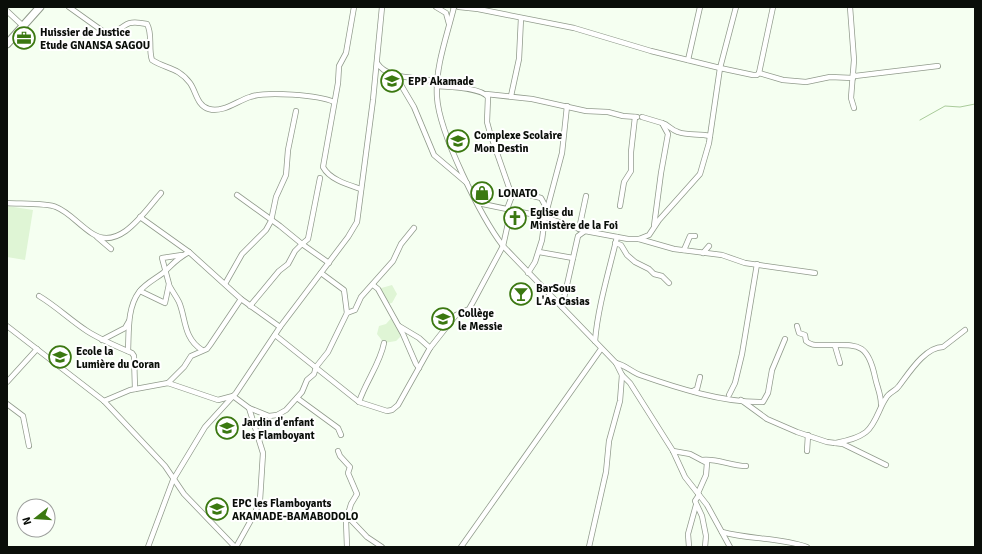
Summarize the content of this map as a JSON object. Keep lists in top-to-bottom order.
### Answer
{
  "places": {
    "office": ["Huissier de Justice Etude GNANSA SAGOU"],
    "school or university": [
      "EPP Akamade",
      "Complexe Scolaire Mon Destin",
      "Collège le Messie",
      "Ecole la Lumière du Coran",
      "Jardin d'enfant les Flamboyant",
      "EPC les Flamboyants AKAMADE-BAMABODOLO"
    ],
    "shop": ["LONATO"],
    "church": ["Eglise du Ministère de la Foi"],
    "bar": ["BarSous L'As Casias"]
  },
  "north": "left"
}
